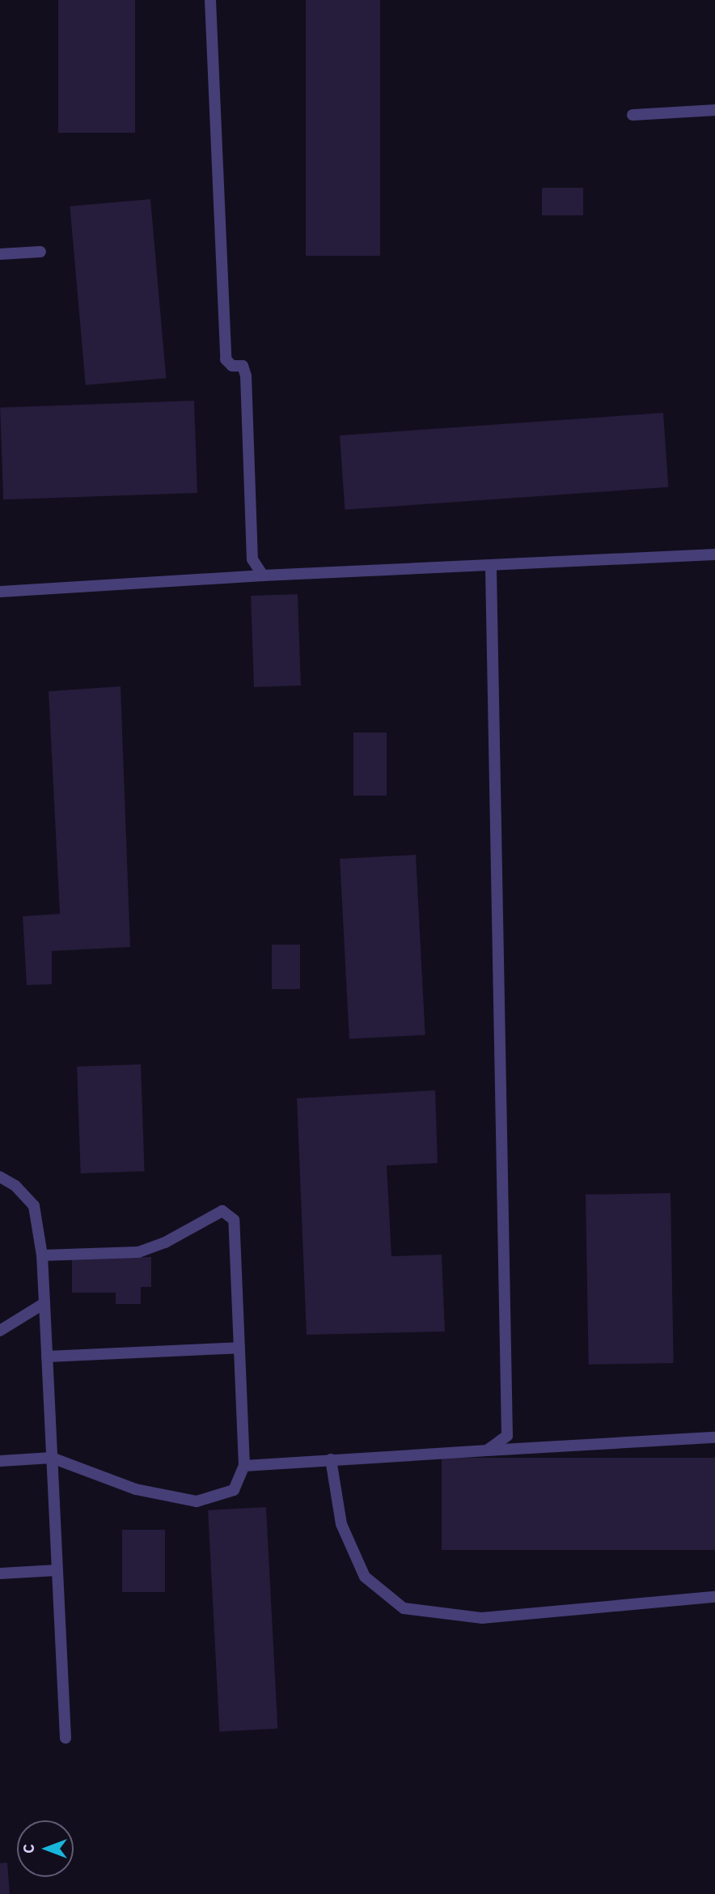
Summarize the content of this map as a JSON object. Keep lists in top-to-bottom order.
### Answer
{
  "north": "left"
}
